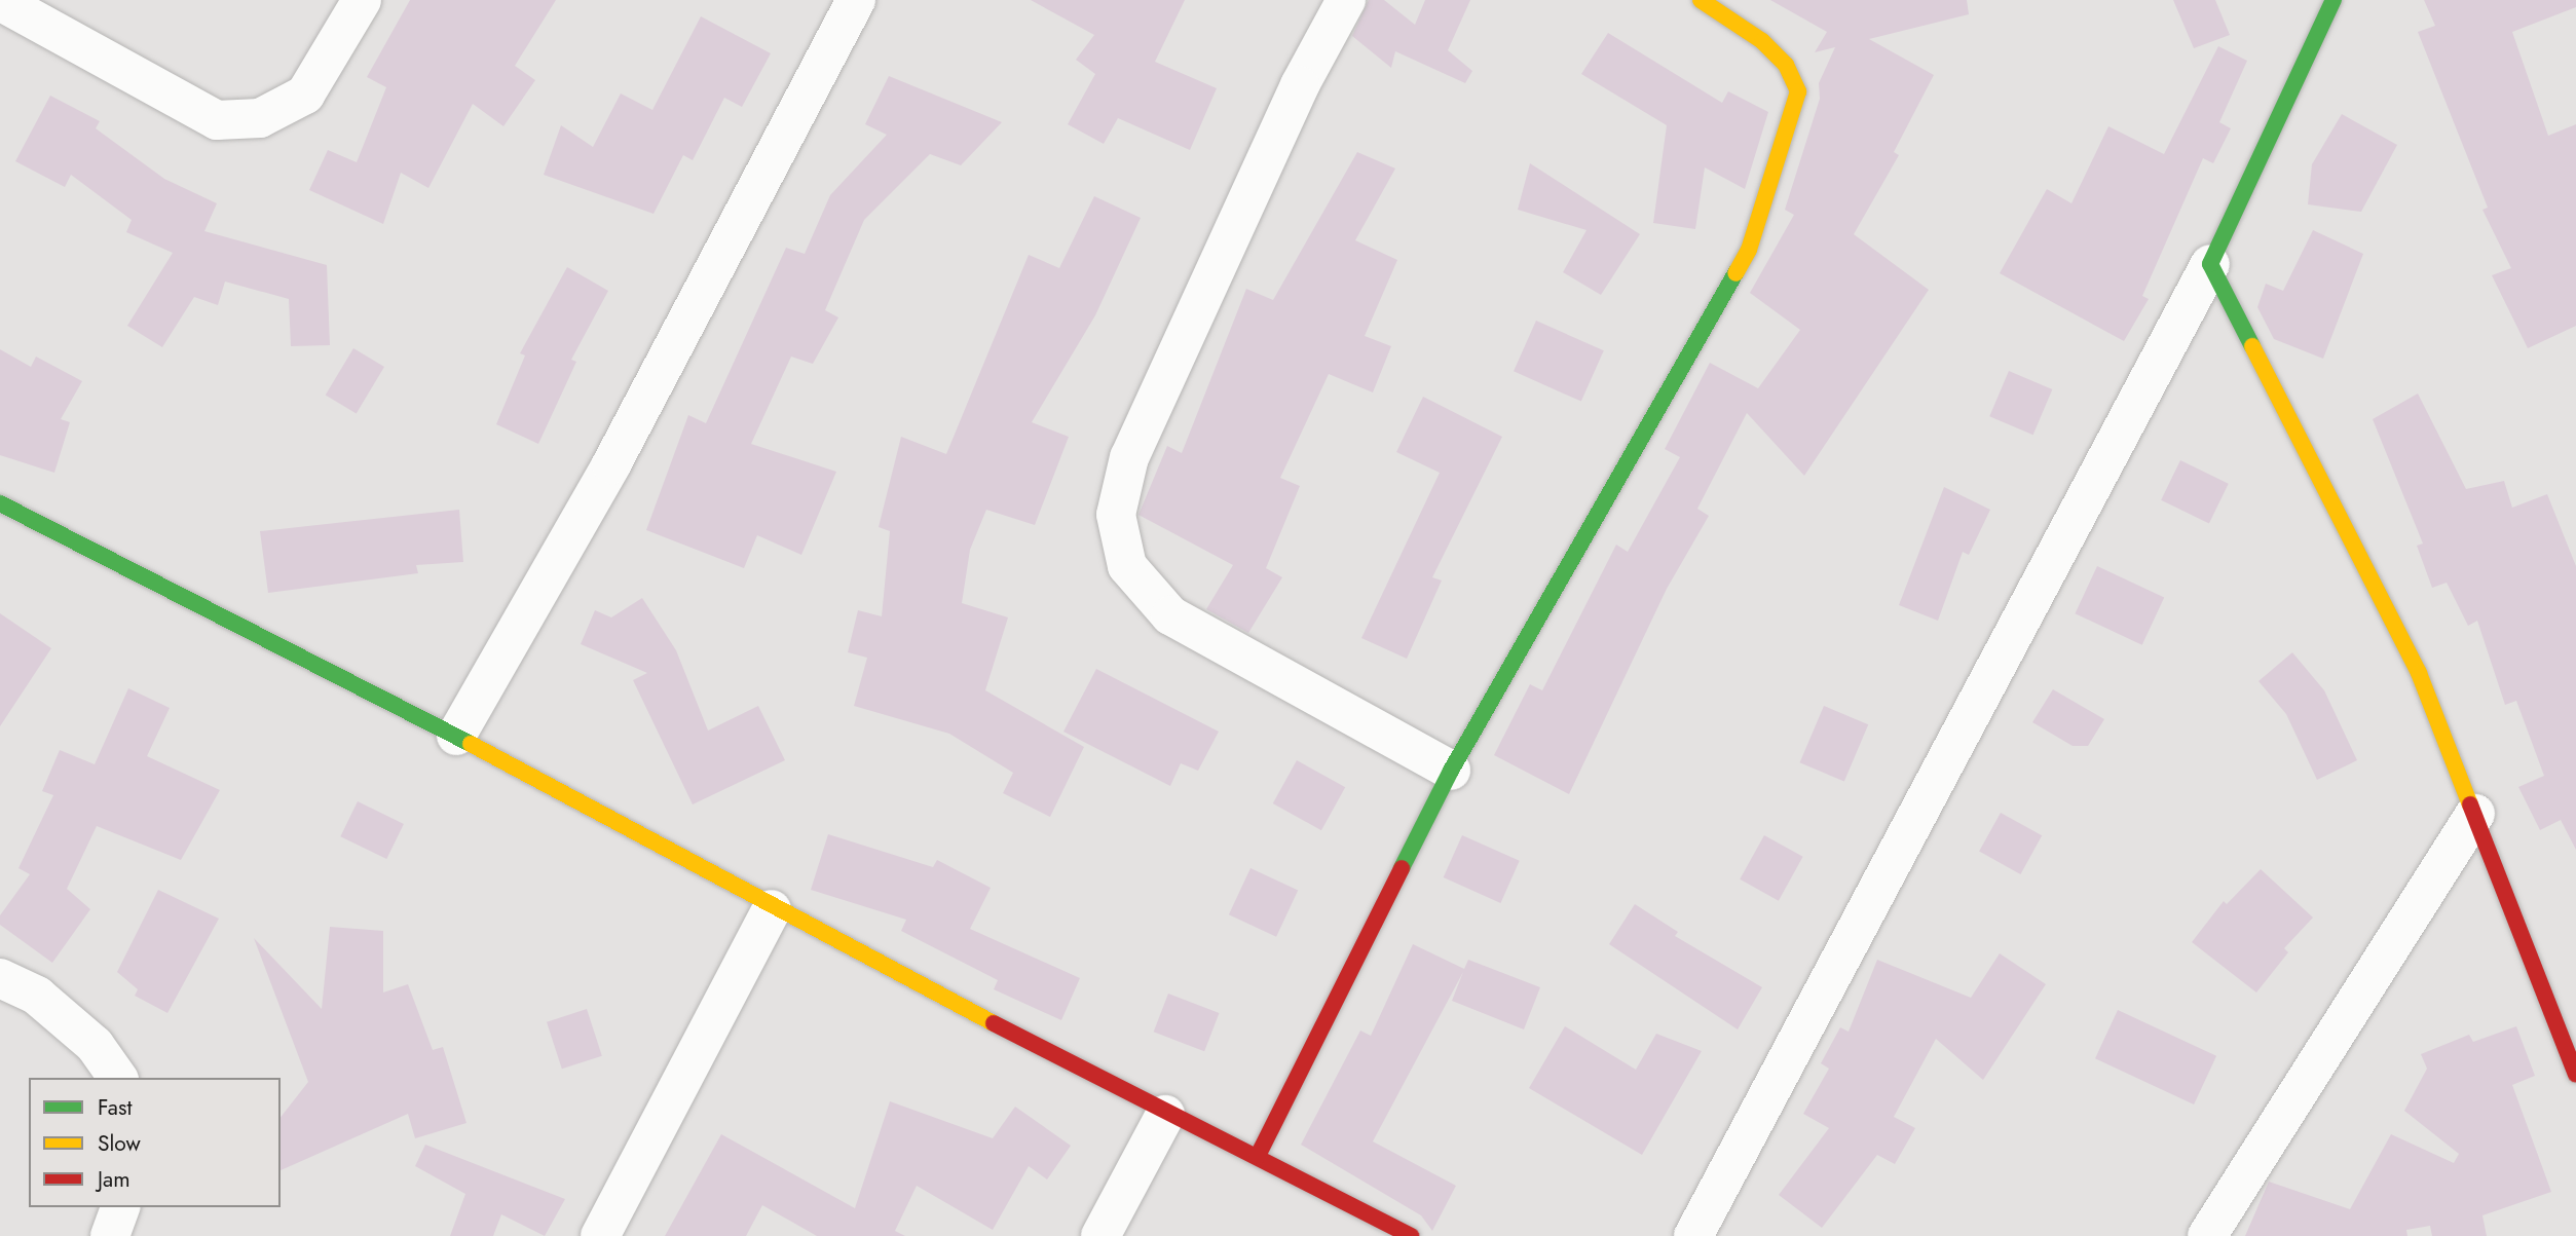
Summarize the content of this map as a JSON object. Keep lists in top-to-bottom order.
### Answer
{
  "legend": ["Fast", "Slow", "Jam"]
}
